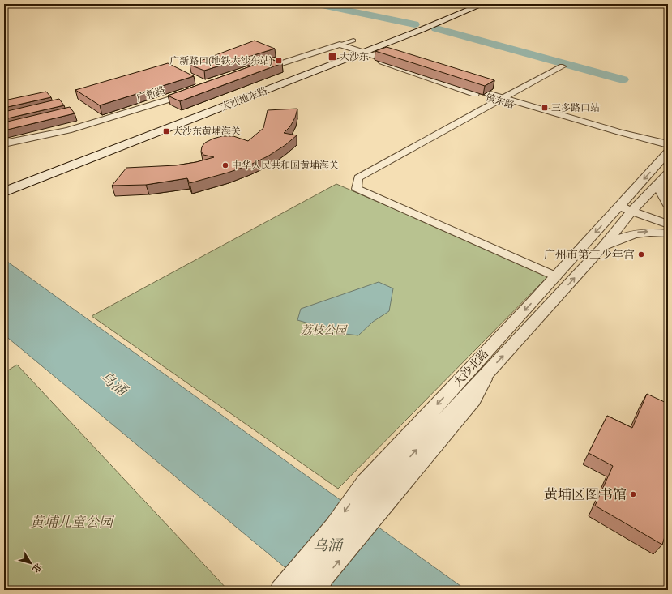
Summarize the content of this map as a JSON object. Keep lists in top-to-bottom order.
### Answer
{
  "streets": {
    "main road": ["大沙地东路"],
    "street": ["广新路", "镇东路", "大沙北路"]
  },
  "crossings": [
    ["大沙地东路", "镇东路"]
  ],
  "water": ["乌涌"],
  "parks": ["荔枝公园", "黄埔儿童公园"],
  "places": {
    "transit": [
      "大沙东",
      "广新路口(地铁大沙东站)",
      "三多路口站",
      "大沙东黄埔海关"
    ],
    "other": ["中华人民共和国黄埔海关", "广州市第三少年宫", "黄埔区图书馆"]
  },
  "north": "bottom right"
}
